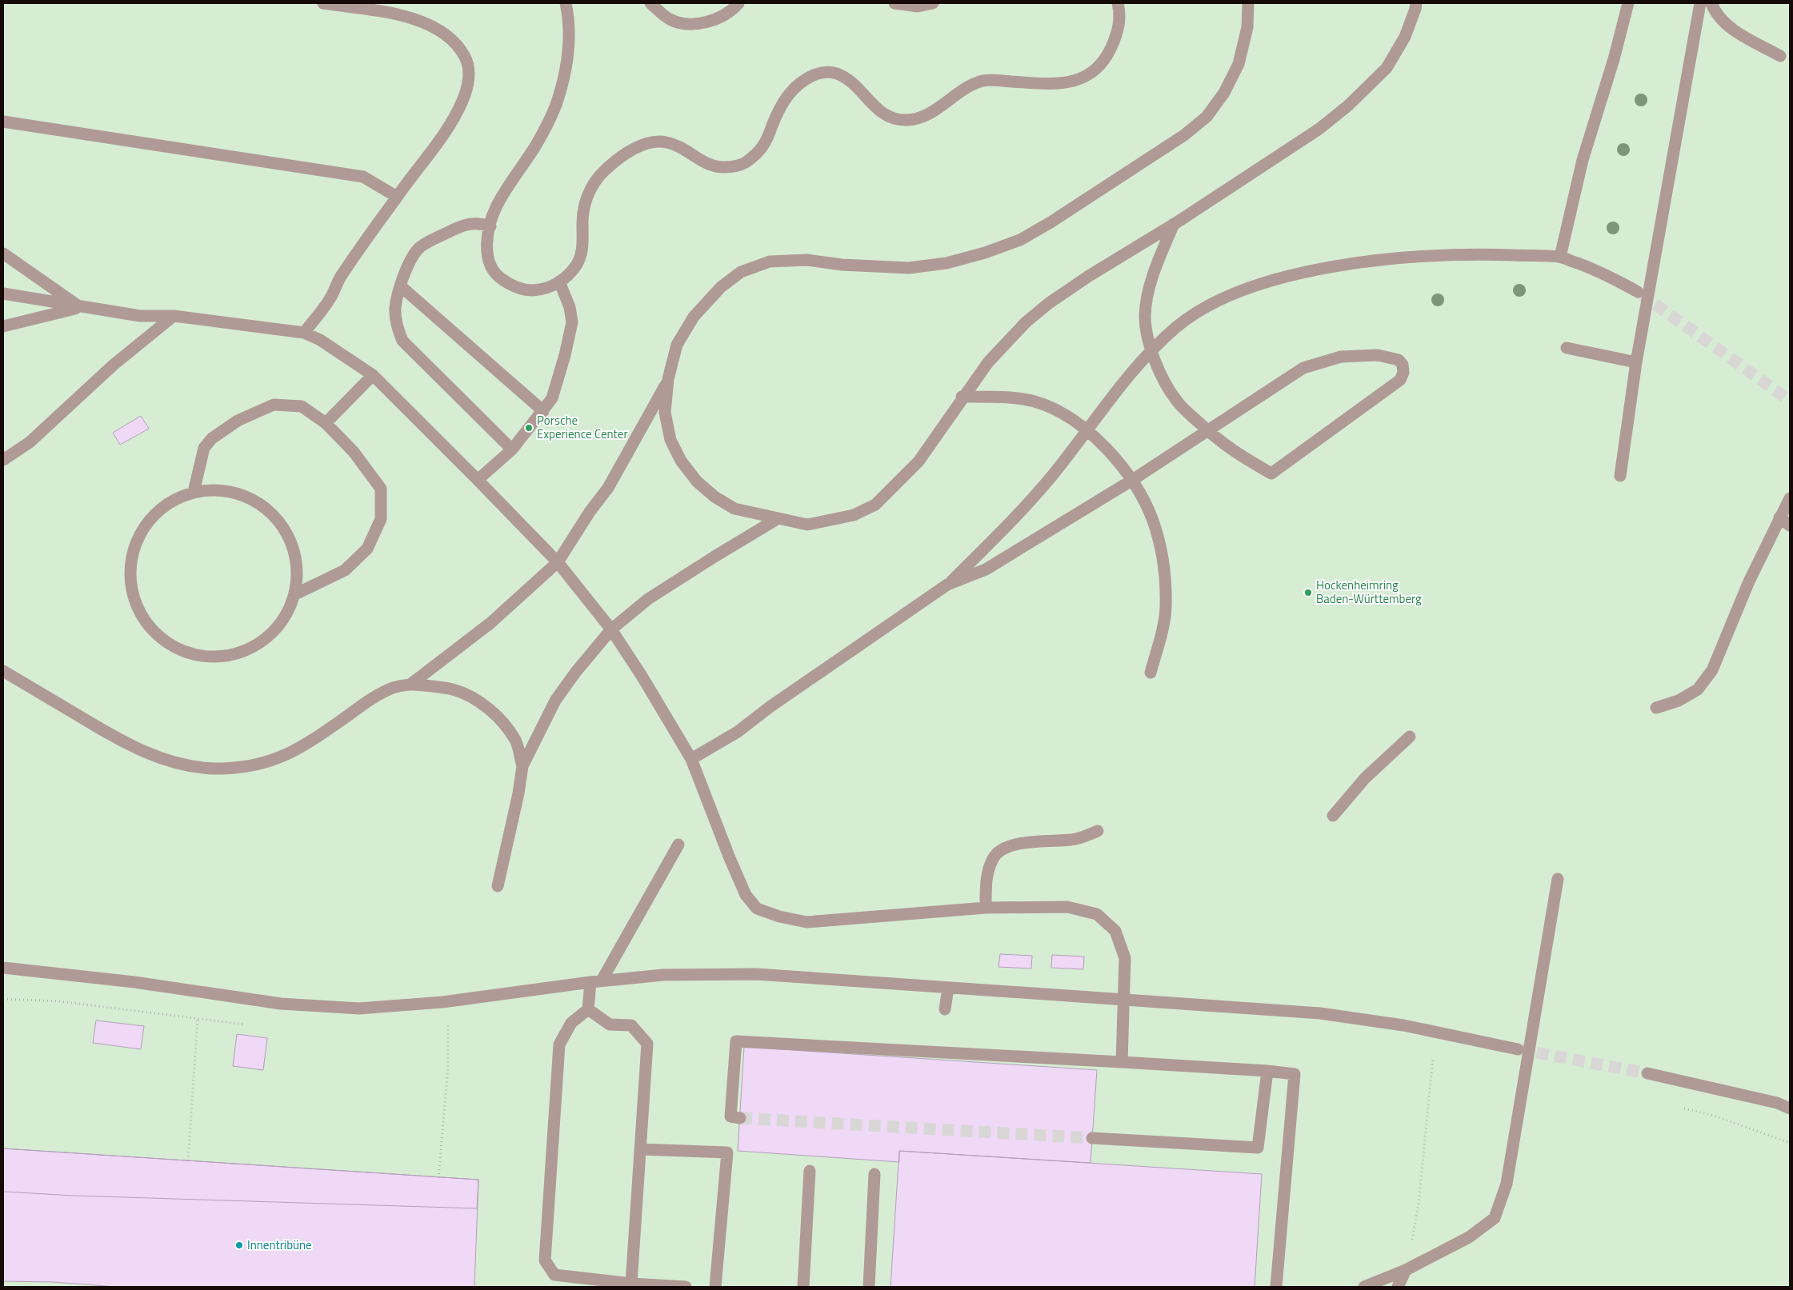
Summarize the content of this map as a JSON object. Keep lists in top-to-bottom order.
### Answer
{
  "places": ["Porsche Experience Center", "Hockenheimring Baden-Württemberg", "Innentribüne"]
}
